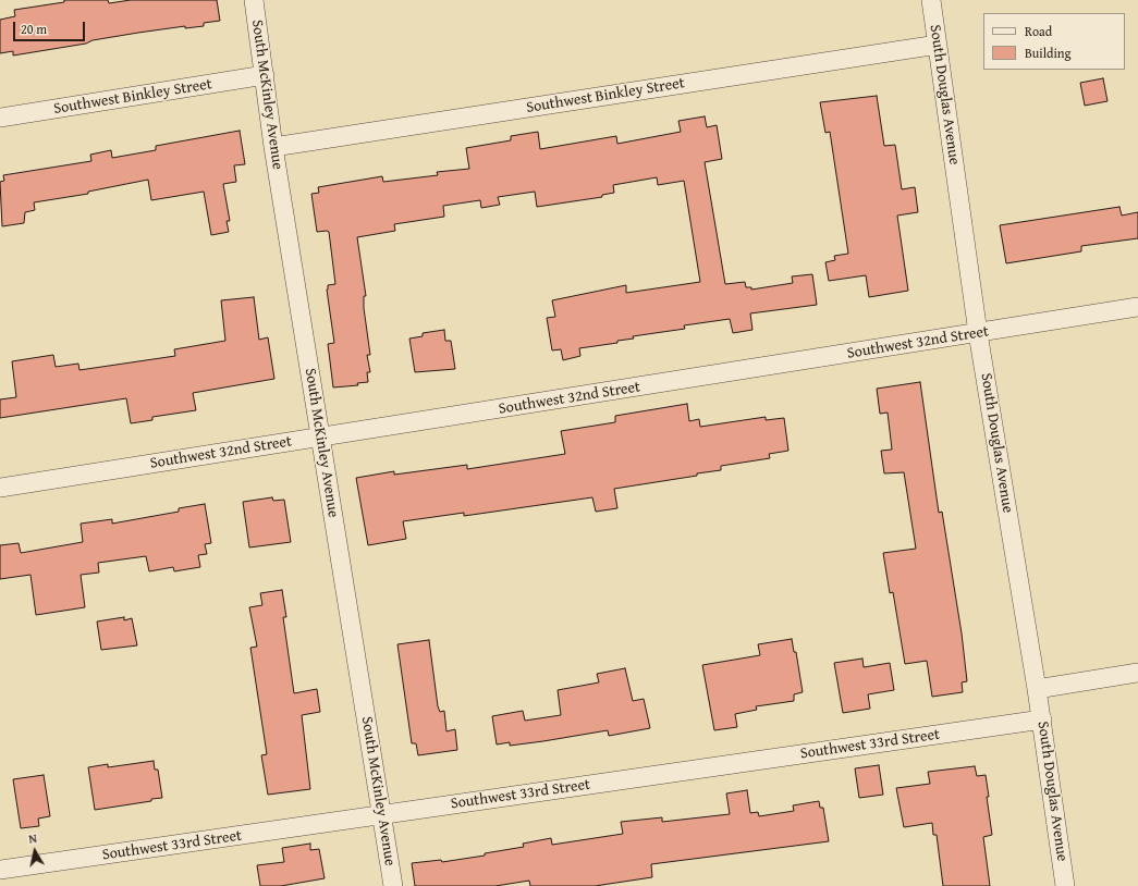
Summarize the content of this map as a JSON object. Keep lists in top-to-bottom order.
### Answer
{
  "streets": {
    "street": [
      "South McKinley Avenue",
      "South Douglas Avenue",
      "Southwest Binkley Street",
      "Southwest 32nd Street",
      "Southwest 33rd Street"
    ]
  },
  "crossings": [
    ["South McKinley Avenue", "Southwest Binkley Street"],
    ["South McKinley Avenue", "Southwest 32nd Street"],
    ["South McKinley Avenue", "Southwest 33rd Street"],
    ["South Douglas Avenue", "Southwest Binkley Street"],
    ["South Douglas Avenue", "Southwest 32nd Street"],
    ["South Douglas Avenue", "Southwest 33rd Street"]
  ],
  "legend": ["Road", "Building"],
  "scale_bar": "20 m",
  "north": "top"
}
